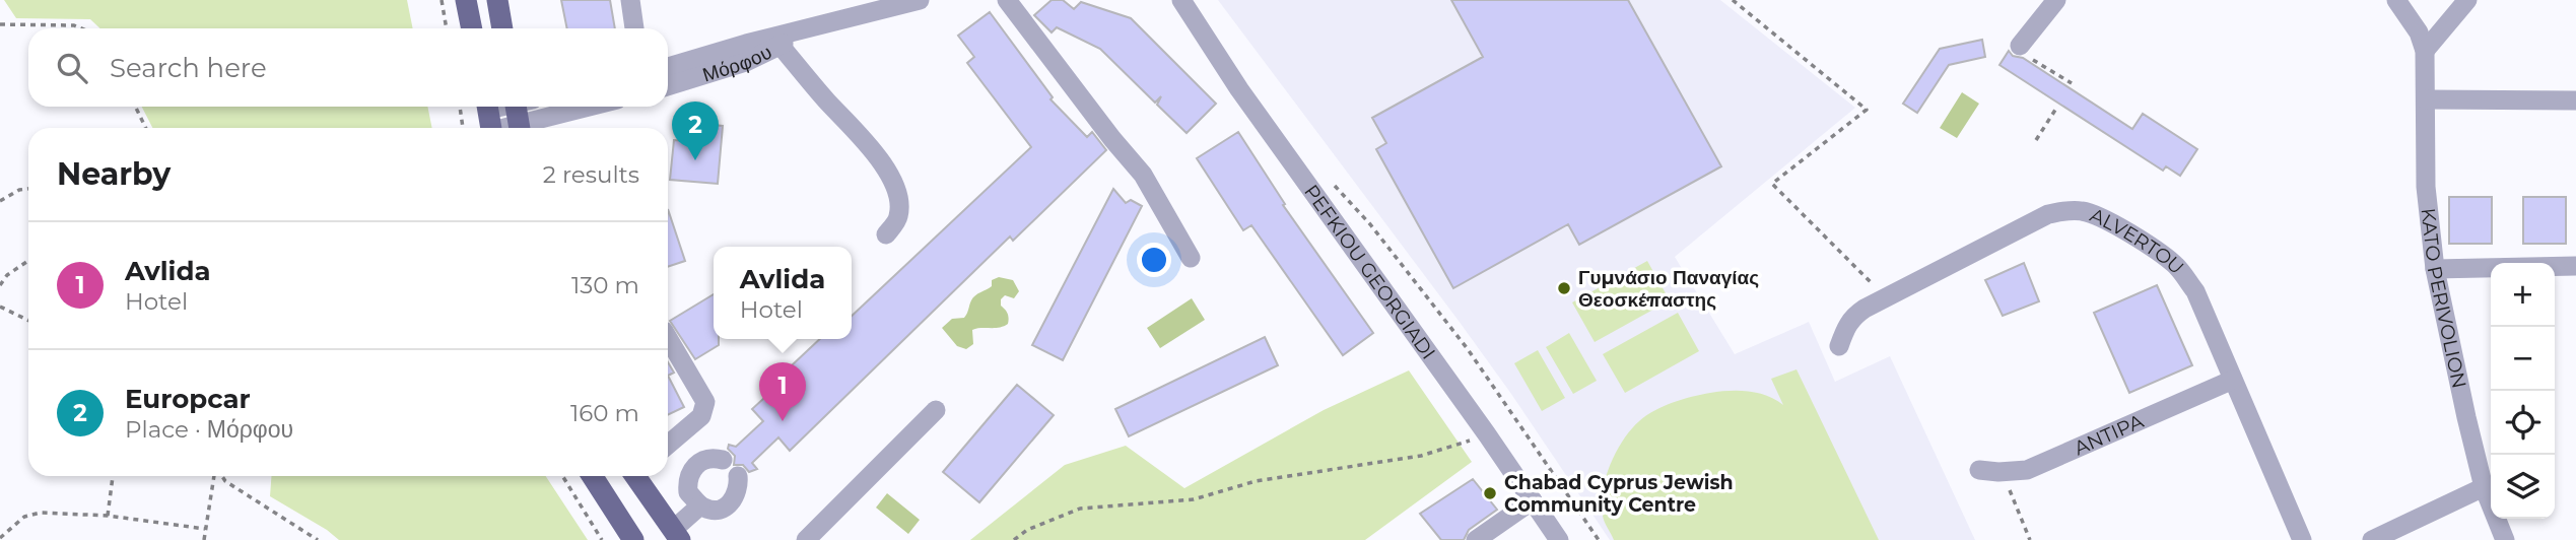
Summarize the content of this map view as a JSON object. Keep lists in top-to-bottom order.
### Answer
{
  "streets": {
    "street": [
      "Μόρφου",
      "ALVERTOU",
      "PEFKIOU GEORGIADI",
      "KATO PERIVOLION",
      "ANTIPA"
    ]
  },
  "crossings": [
    ["ALVERTOU", "ANTIPA"]
  ],
  "places": ["Γυμνάσιο Παναγίας Θεοσκέπαστης", "Chabad Cyprus Jewish Community Centre"],
  "page": {
    "search": "Search here",
    "pins": ["2", "1"],
    "heading": ["Nearby", "2 results"],
    "list": [
      {
        "mark": "1",
        "name": "Avlida",
        "note": "Hotel",
        "value": "130 m"
      },
      {
        "mark": "2",
        "name": "Europcar",
        "note": "Place · Μόρφου",
        "value": "160 m"
      }
    ],
    "popup": ["Avlida", "Hotel"],
    "map_buttons": ["+", "−"]
  }
}
